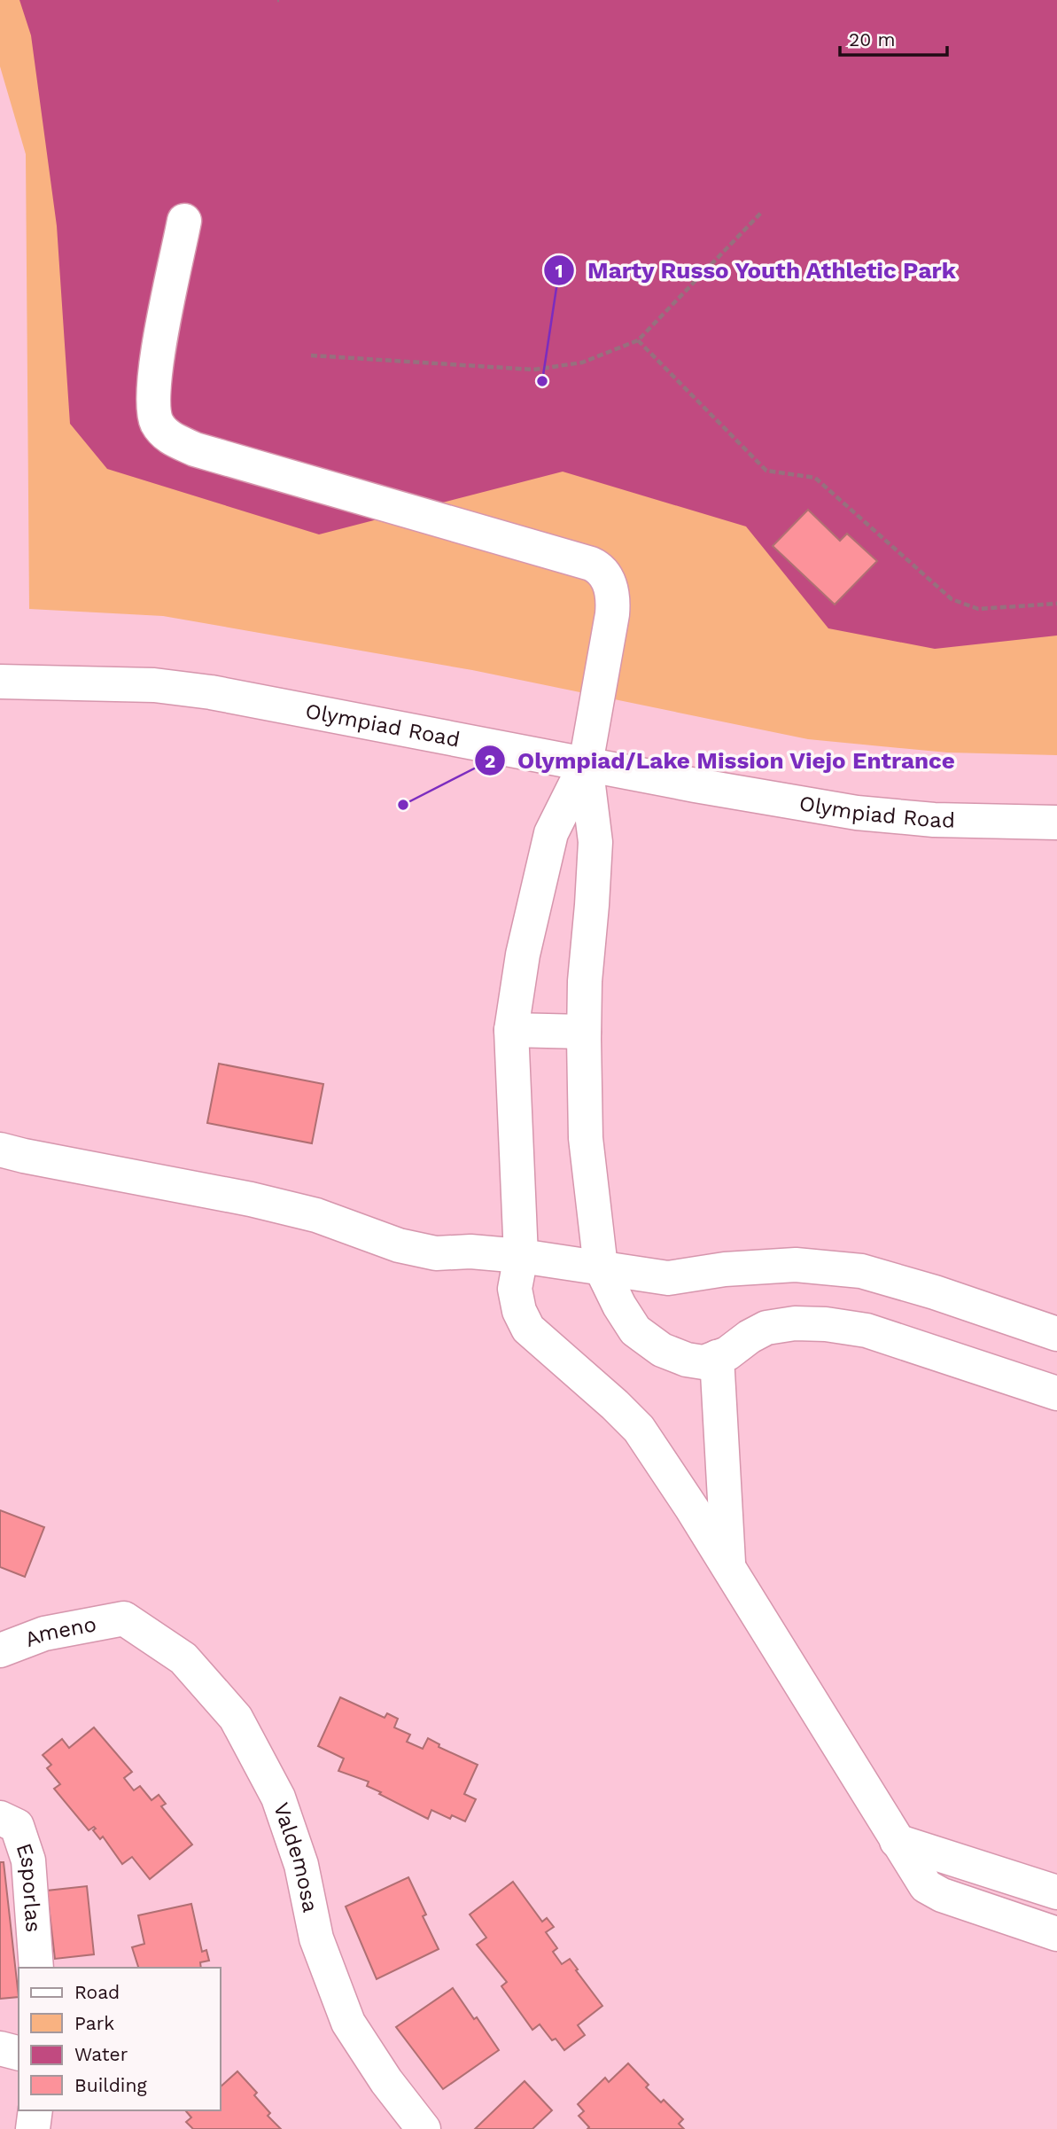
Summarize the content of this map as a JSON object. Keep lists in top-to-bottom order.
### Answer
{
  "streets": {
    "main road": [
      "Olympiad Road",
      "Ameno",
      "Valdemosa",
      "Esporlas"
    ]
  },
  "crossings": [
    ["Ameno", "Valdemosa"]
  ],
  "places": ["Marty Russo Youth Athletic Park", "Olympiad/Lake Mission Viejo Entrance"],
  "legend": [
    "Road",
    "Park",
    "Water",
    "Building"
  ],
  "scale_bar": "20 m"
}
